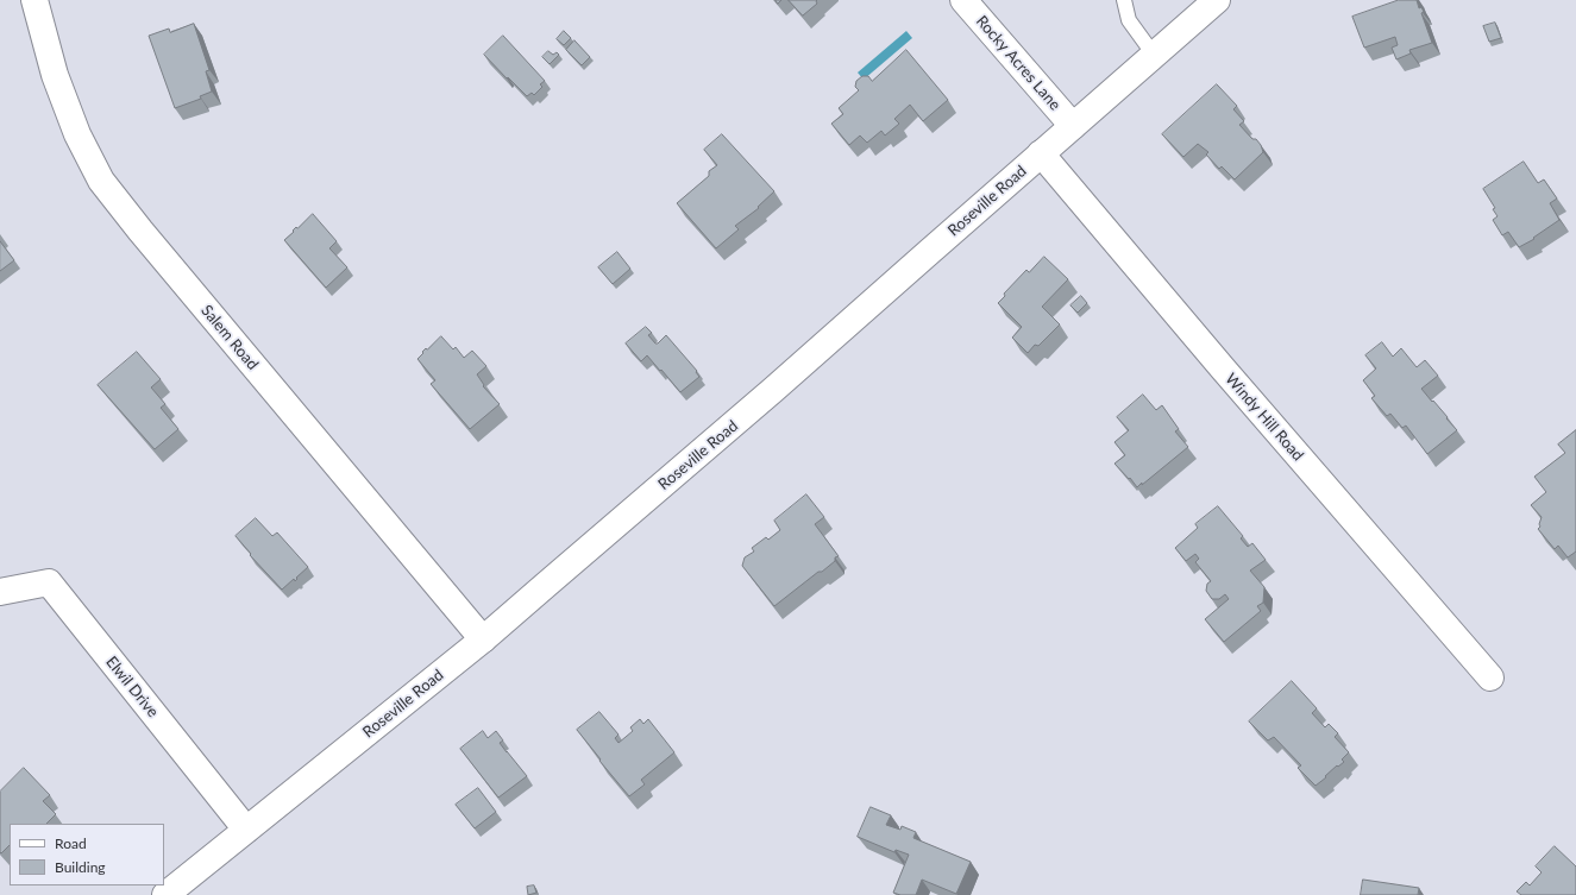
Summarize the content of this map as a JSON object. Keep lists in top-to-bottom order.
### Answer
{
  "streets": {
    "street": [
      "Rocky Acres Lane",
      "Roseville Road",
      "Salem Road",
      "Windy Hill Road",
      "Elwil Drive"
    ]
  },
  "crossings": [
    ["Rocky Acres Lane", "Roseville Road"],
    ["Roseville Road", "Salem Road"],
    ["Roseville Road", "Windy Hill Road"],
    ["Roseville Road", "Elwil Drive"]
  ],
  "legend": ["Road", "Building"]
}
